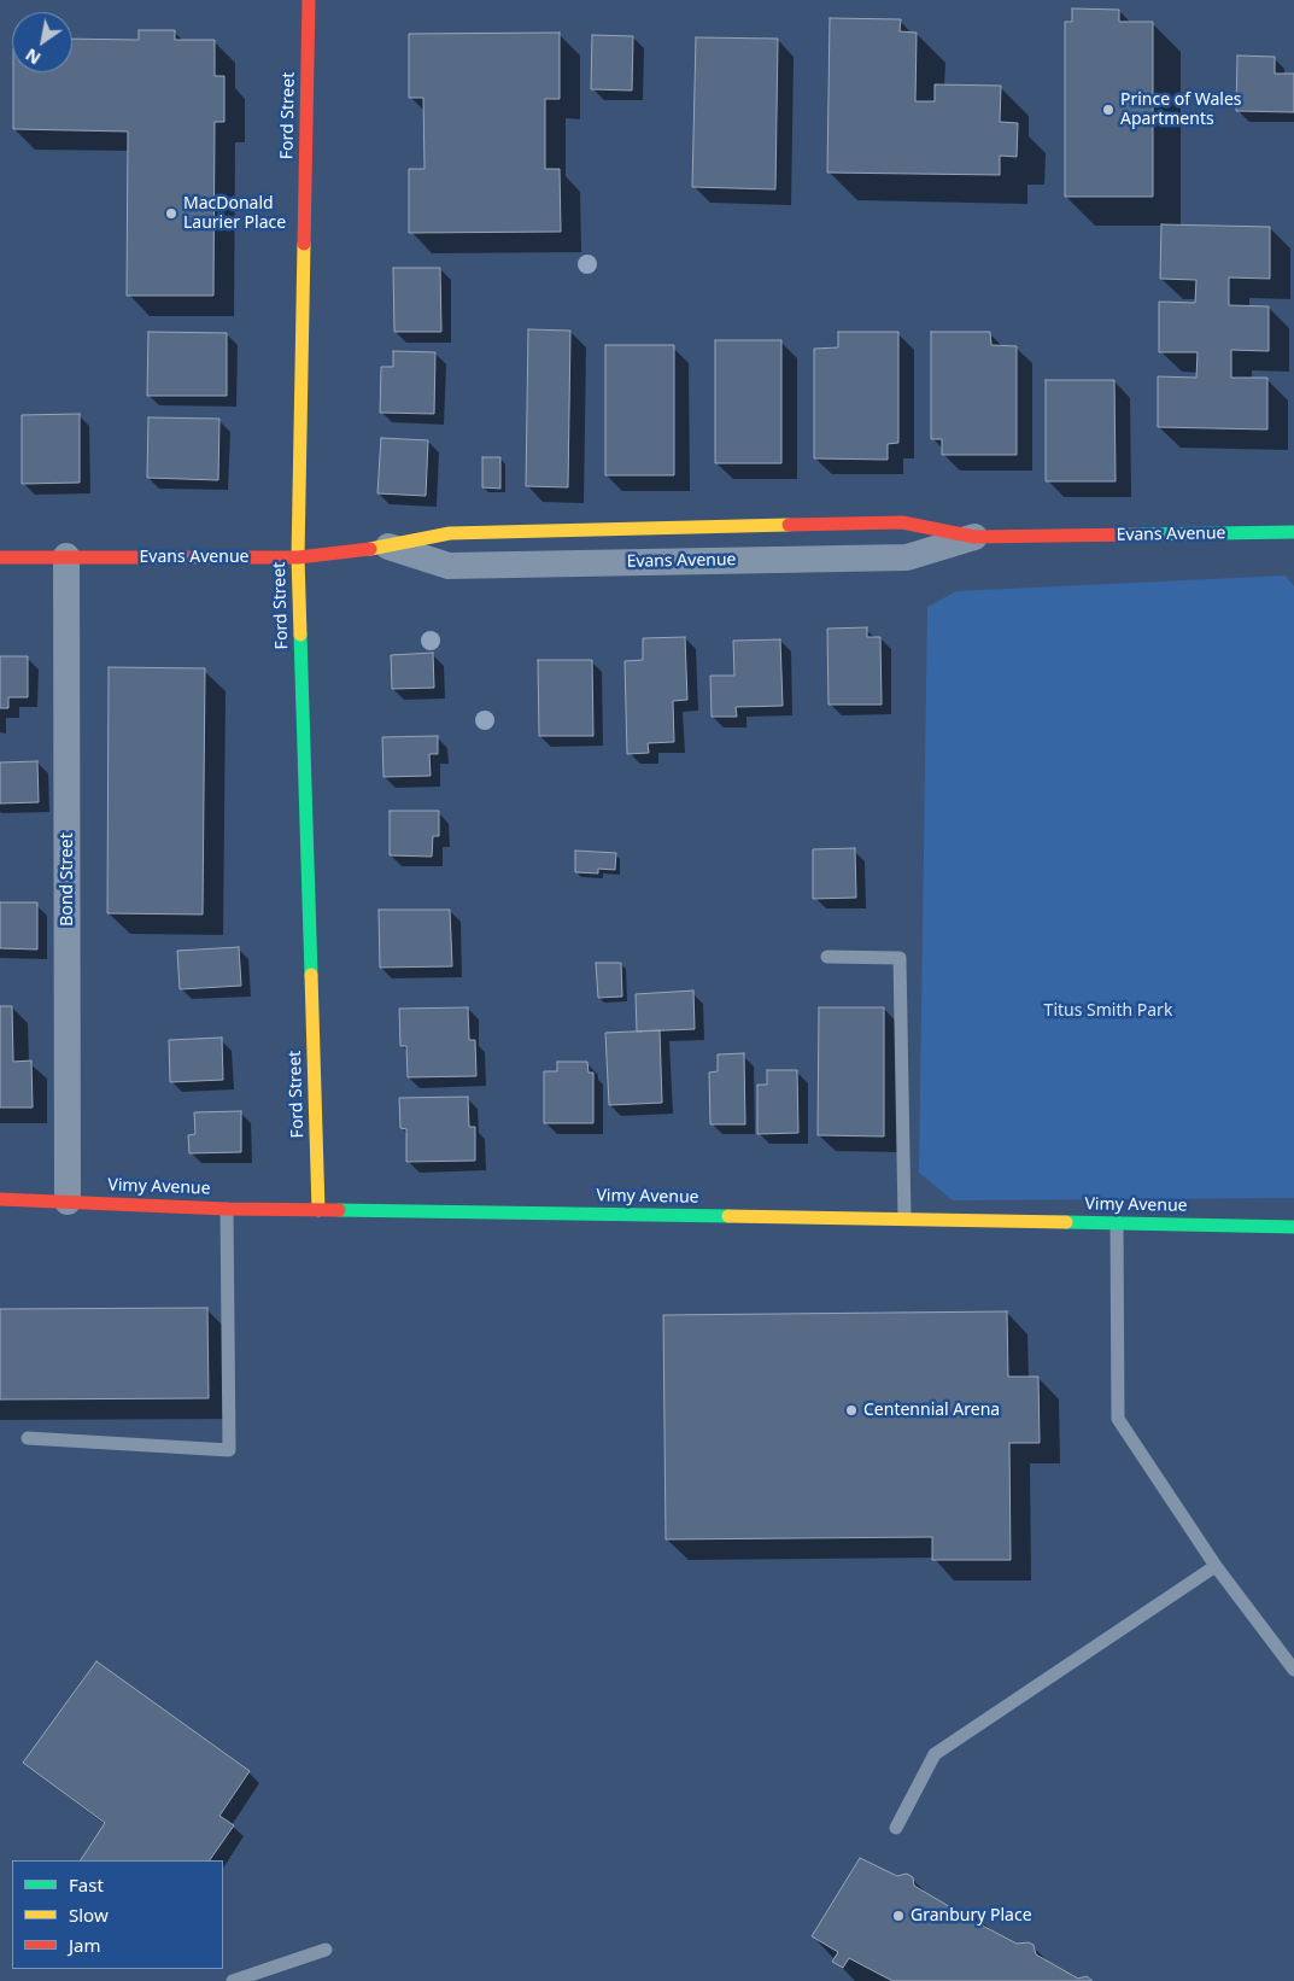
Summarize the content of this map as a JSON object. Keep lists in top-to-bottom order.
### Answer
{
  "streets": {
    "street": [
      "Ford Street",
      "Evans Avenue",
      "Bond Street",
      "Vimy Avenue"
    ]
  },
  "crossings": [
    ["Ford Street", "Evans Avenue"],
    ["Ford Street", "Vimy Avenue"],
    ["Evans Avenue", "Bond Street"],
    ["Bond Street", "Vimy Avenue"]
  ],
  "parks": ["Titus Smith Park"],
  "places": [
    "Prince of Wales Apartments",
    "MacDonald Laurier Place",
    "Centennial Arena",
    "Granbury Place"
  ],
  "legend": ["Fast", "Slow", "Jam"],
  "north": "bottom left"
}
